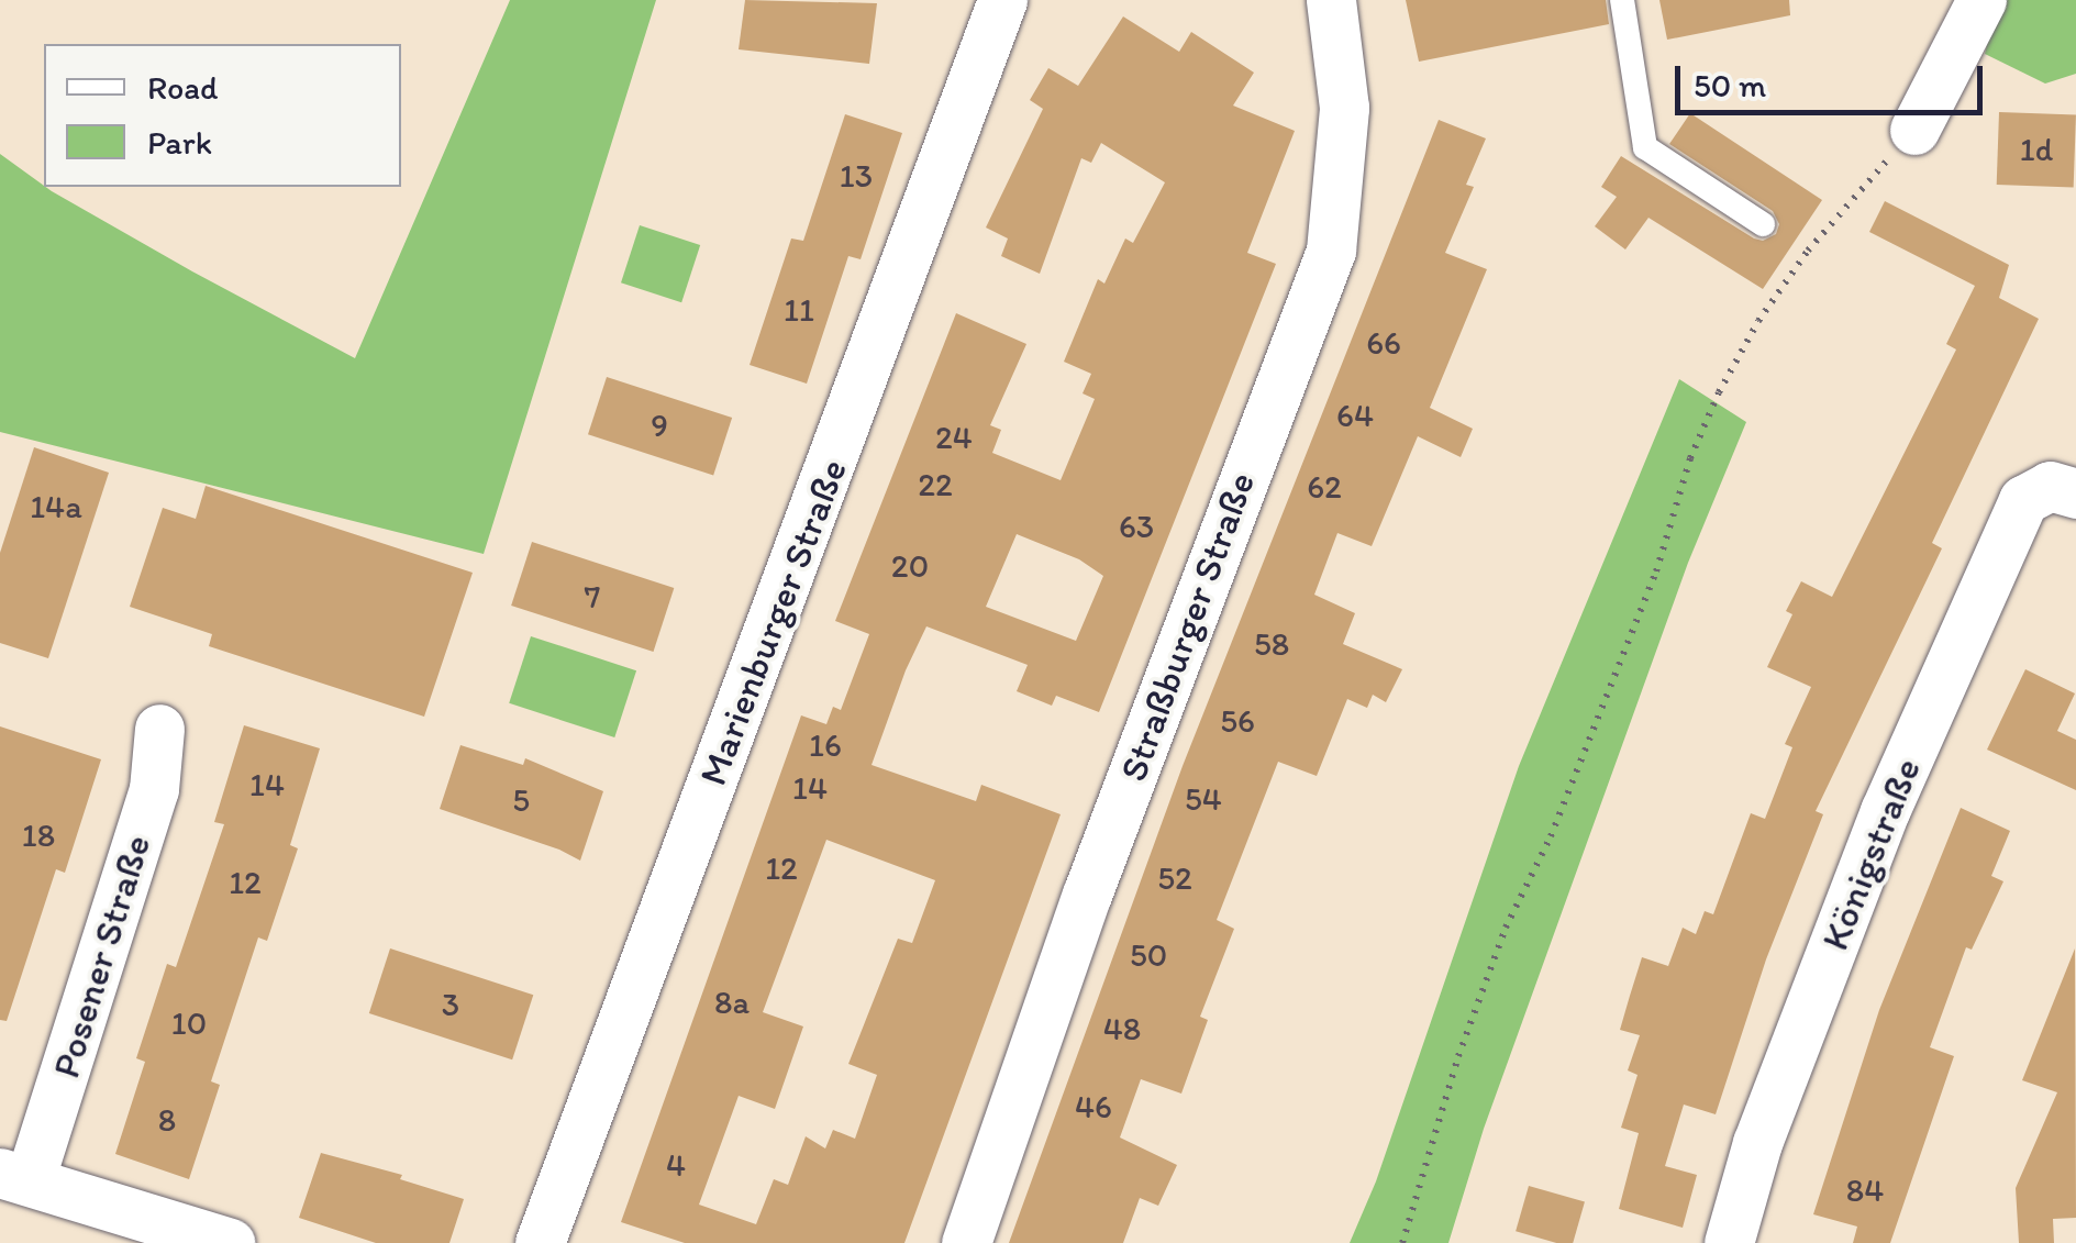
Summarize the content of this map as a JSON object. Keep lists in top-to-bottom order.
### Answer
{
  "streets": {
    "street": [
      "Marienburger Straße",
      "Straßburger Straße",
      "Königstraße",
      "Posener Straße"
    ]
  },
  "house_numbers": [
    "1d",
    "13",
    "11",
    "66",
    "64",
    "9",
    "24",
    "22",
    "62",
    "14a",
    "63",
    "20",
    "7",
    "58",
    "56",
    "16",
    "14",
    "14",
    "54",
    "5",
    "18",
    "12",
    "52",
    "12",
    "50",
    "8a",
    "3",
    "10",
    "48",
    "46",
    "8",
    "4",
    "84"
  ],
  "legend": ["Road", "Park"],
  "scale_bar": "50 m"
}
